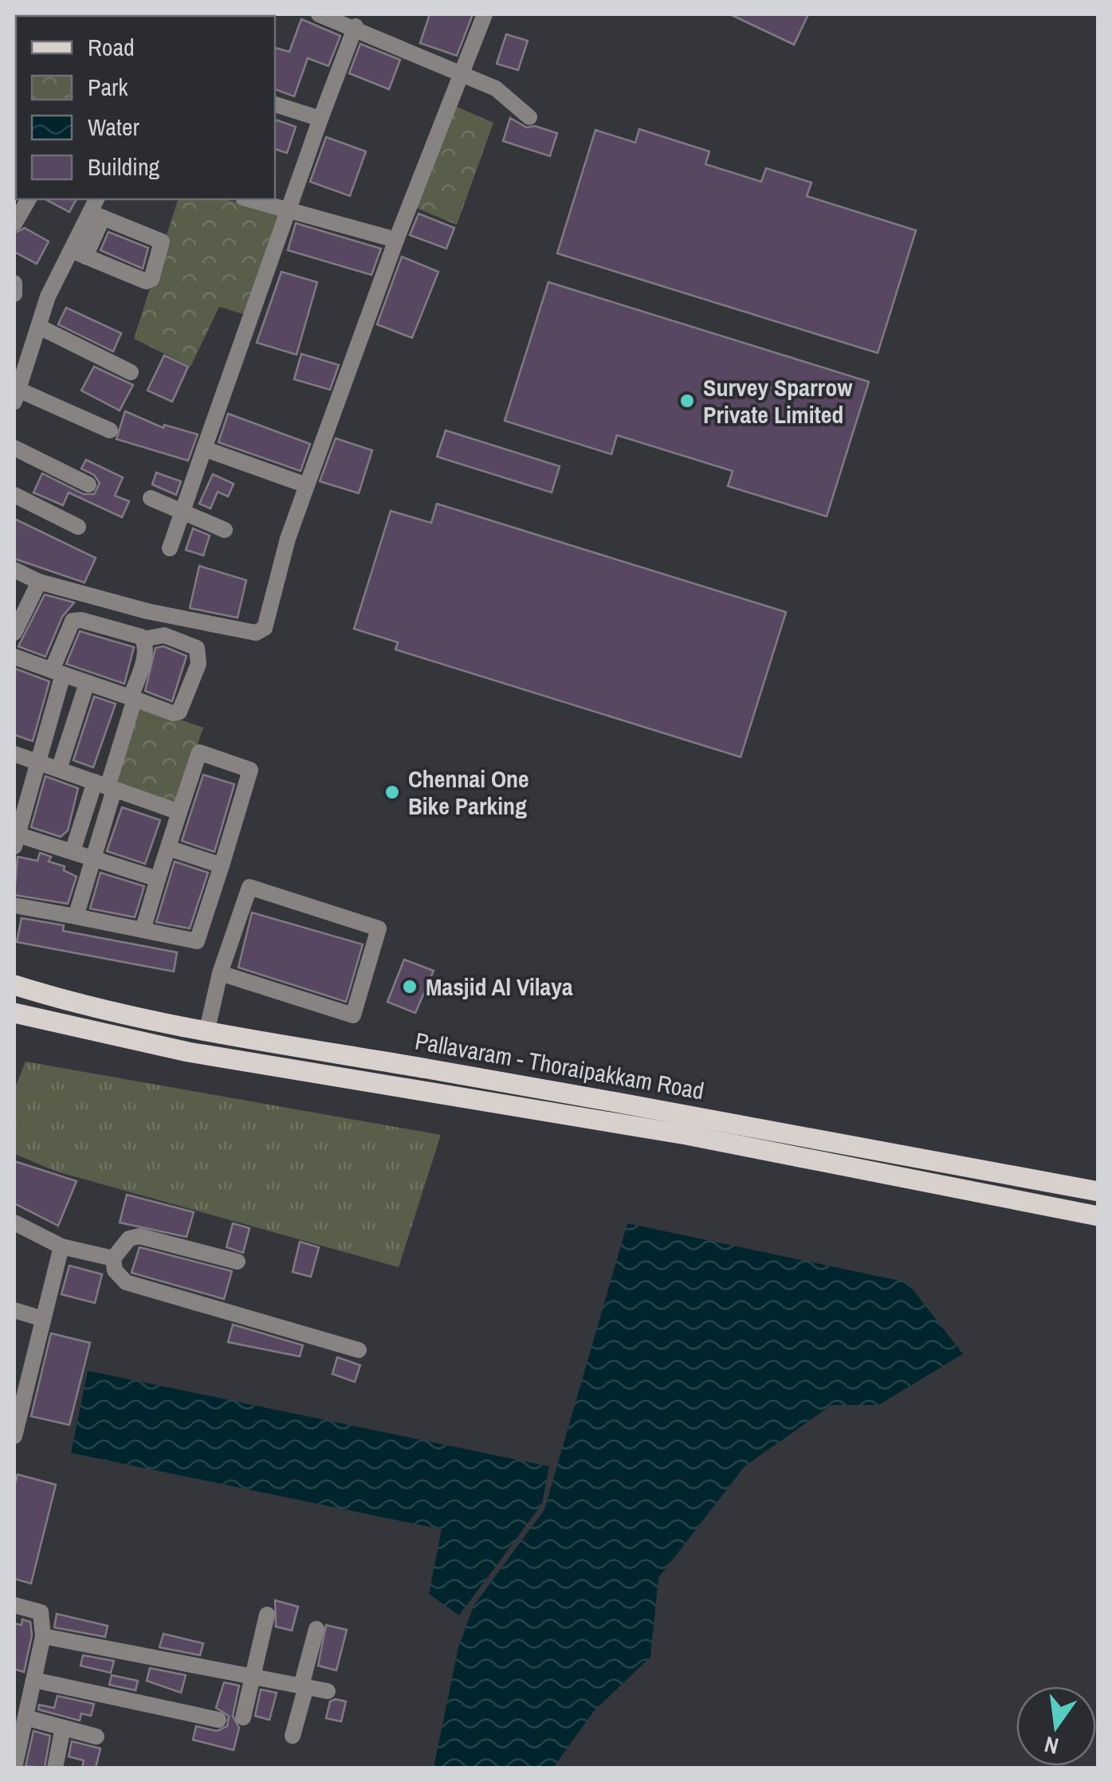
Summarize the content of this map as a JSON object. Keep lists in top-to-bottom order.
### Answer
{
  "streets": {
    "main road": ["Pallavaram - Thoraipakkam Road"]
  },
  "places": ["Survey Sparrow Private Limited", "Chennai One Bike Parking", "Masjid Al Vilaya"],
  "legend": [
    "Road",
    "Park",
    "Water",
    "Building"
  ],
  "north": "bottom"
}
